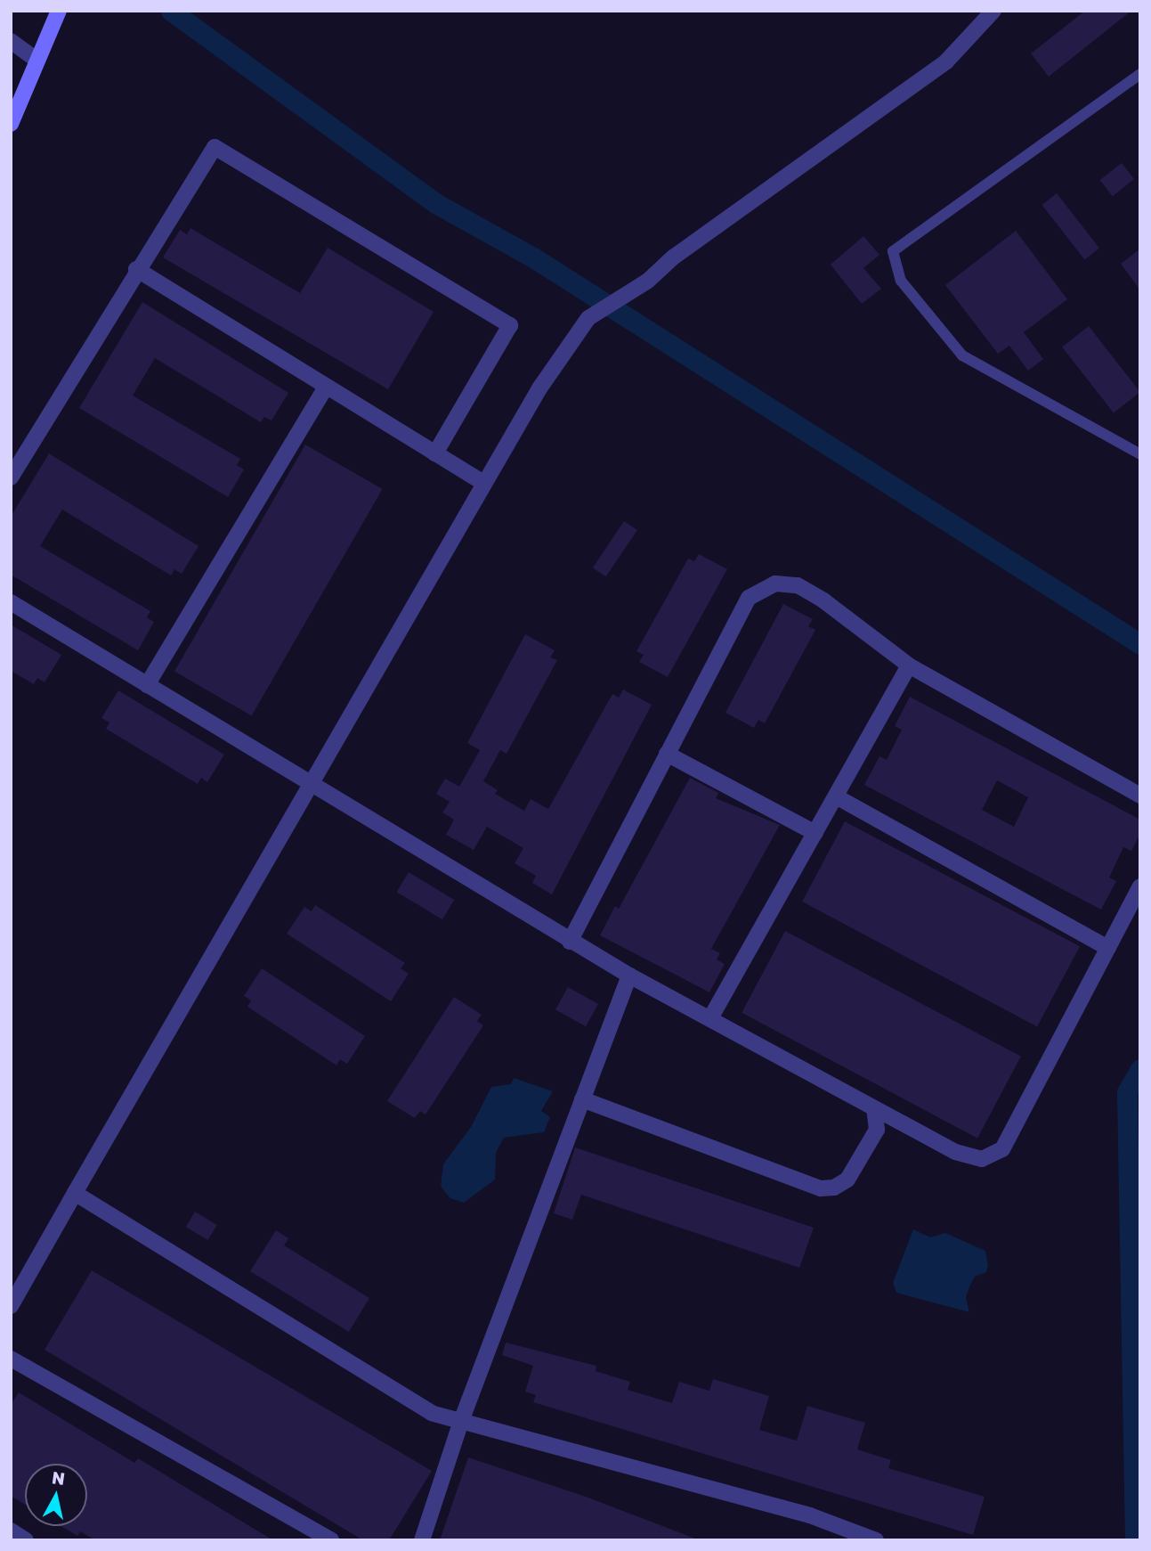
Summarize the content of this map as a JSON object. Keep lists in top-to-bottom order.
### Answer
{
  "north": "top"
}
